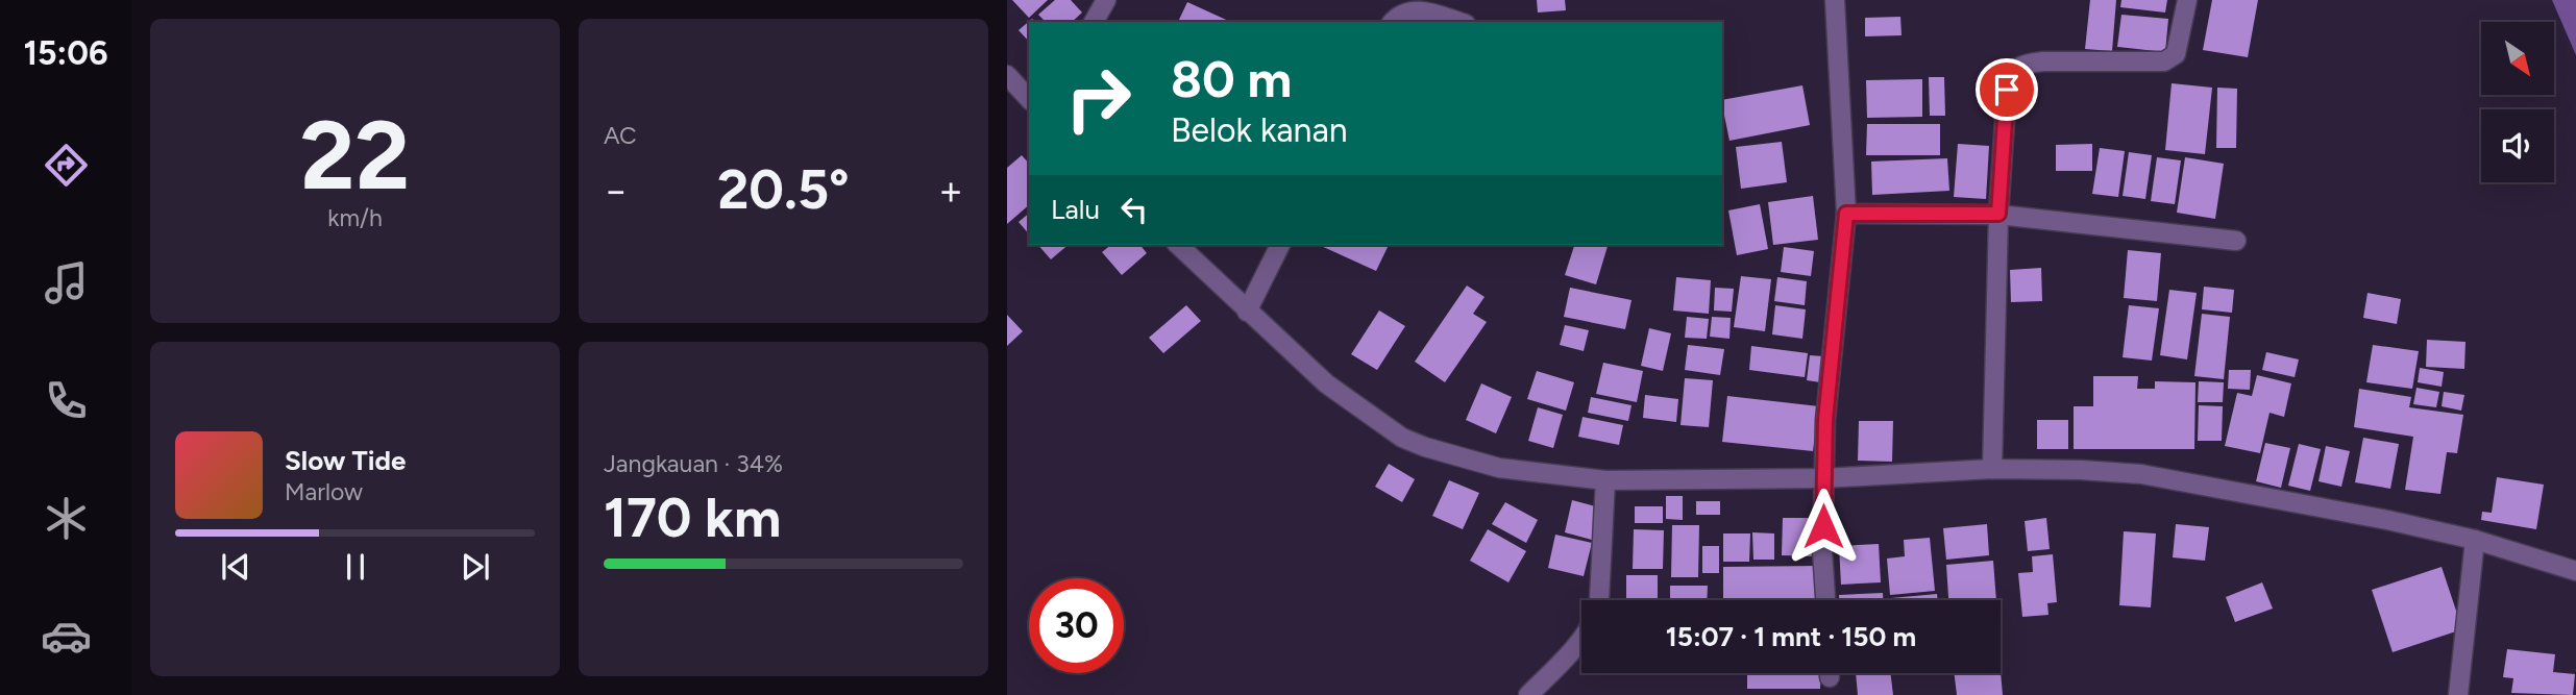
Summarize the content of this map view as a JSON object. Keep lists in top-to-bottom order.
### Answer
{
  "north": "bottom right",
  "page": {
    "tabs": "15:06",
    "tile": [
      ["22", "km/h"],
      "AC",
      ["Jangkauan · 34%", "170 km"]
    ],
    "turn": ["80 m", "Belok kanan"],
    "heat": ["−", "20.5°", "+"],
    "then": "Lalu",
    "song": ["Slow Tide", "Marlow"],
    "limit": "30",
    "trip": "15:07 · 1 mnt · 150 m"
  }
}
